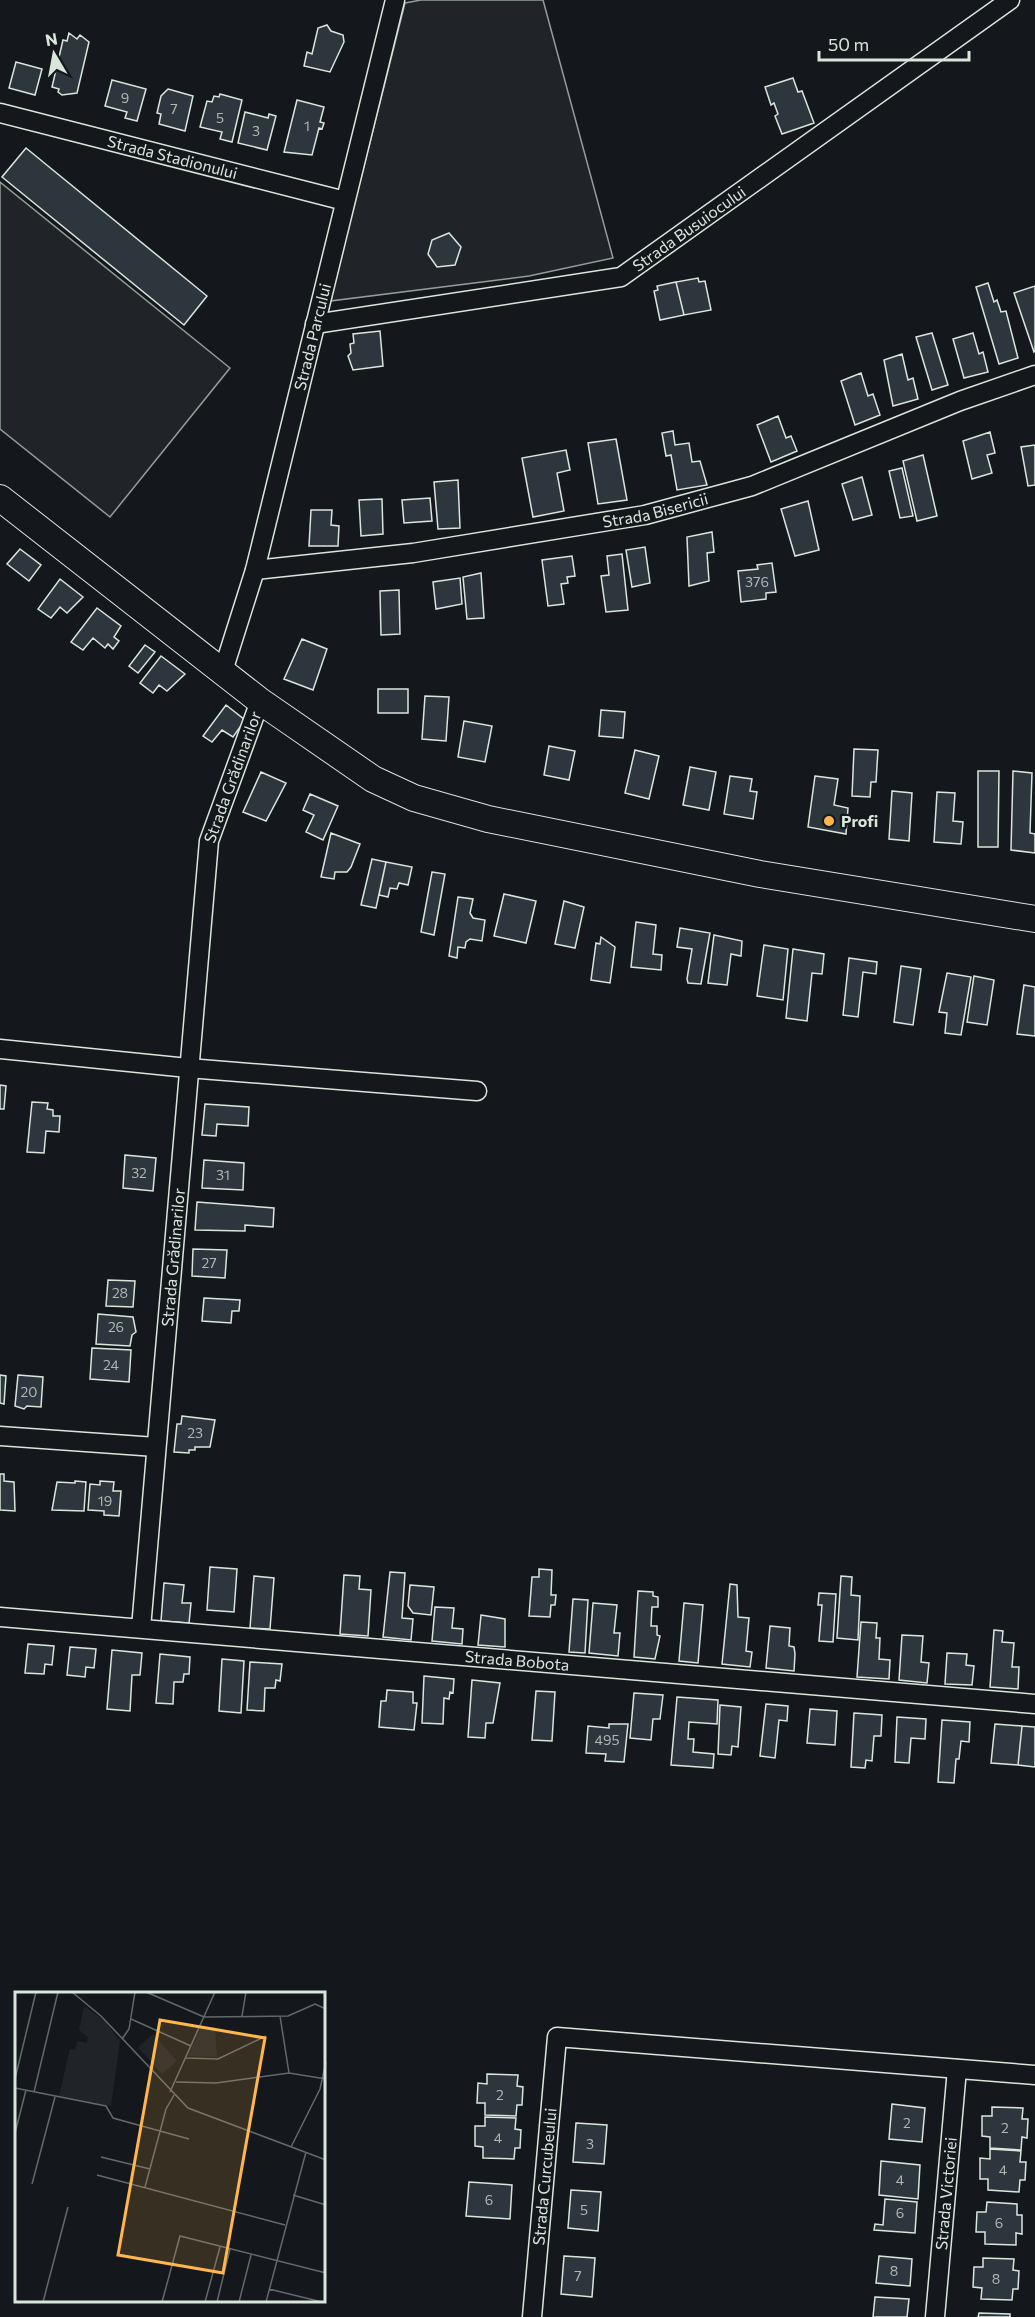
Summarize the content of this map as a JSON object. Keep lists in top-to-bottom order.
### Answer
{
  "streets": {
    "street": [
      "Strada Stadionului",
      "Strada Busuiocului",
      "Strada Parcului",
      "Strada Bisericii",
      "Strada Grădinarilor",
      "Strada Bobota",
      "Strada Curcubeului",
      "Strada Victoriei"
    ]
  },
  "crossings": [
    ["Strada Stadionului", "Strada Parcului"],
    ["Strada Busuiocului", "Strada Parcului"],
    ["Strada Parcului", "Strada Bisericii"],
    ["Strada Grădinarilor", "Strada Bobota"],
    ["Strada Curcubeului", "Strada Victoriei"]
  ],
  "places": ["Profi"],
  "house_numbers": [
    "9",
    "7",
    "5",
    "1",
    "3",
    "376",
    "32",
    "31",
    "27",
    "28",
    "26",
    "24",
    "20",
    "23",
    "19",
    "495",
    "2",
    "2",
    "2",
    "4",
    "3",
    "4",
    "4",
    "6",
    "5",
    "6",
    "6",
    "8",
    "7",
    "8"
  ],
  "scale_bar": "50 m",
  "north": "top"
}
